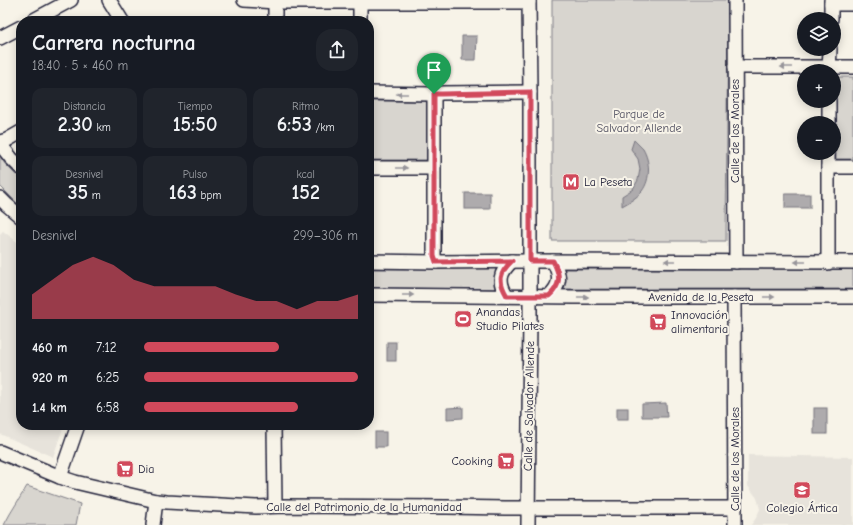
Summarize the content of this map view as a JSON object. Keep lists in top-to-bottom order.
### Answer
{
  "streets": {
    "street": [
      "Calle de los Morales",
      "Avenida de la Peseta",
      "Calle de Salvador Allende",
      "Calle del Patrimonio de la Humanidad"
    ]
  },
  "crossings": [
    ["Calle de los Morales", "Avenida de la Peseta"],
    ["Calle de los Morales", "Calle del Patrimonio de la Humanidad"],
    ["Avenida de la Peseta", "Calle de Salvador Allende"],
    ["Calle de Salvador Allende", "Calle del Patrimonio de la Humanidad"]
  ],
  "parks": ["Parque de Salvador Allende"],
  "places": {
    "metro station": ["La Peseta"],
    "sports": ["Anandas Studio Pilates"],
    "supermarket": ["Innovación alimentaria", "Cooking", "Dia"],
    "school or university": ["Colegio Ártica"]
  },
  "page": {
    "map_buttons": ["+", "−"],
    "heading": ["Carrera nocturna", "18:40 · 5 × 460 m"],
    "stats": [
      ["Distancia", "2.30 km"],
      ["Tiempo", "15:50"],
      ["Ritmo", "6:53 /km"],
      ["Desnivel", "35 m"],
      ["Pulso", "163 bpm"],
      ["kcal", "152"]
    ],
    "chart": ["Desnivel", "299–306 m"],
    "list": [
      {
        "name": "460 m",
        "note": "7:12"
      },
      {
        "name": "920 m",
        "note": "6:25"
      },
      {
        "name": "1.4 km",
        "note": "6:58"
      }
    ]
  }
}
